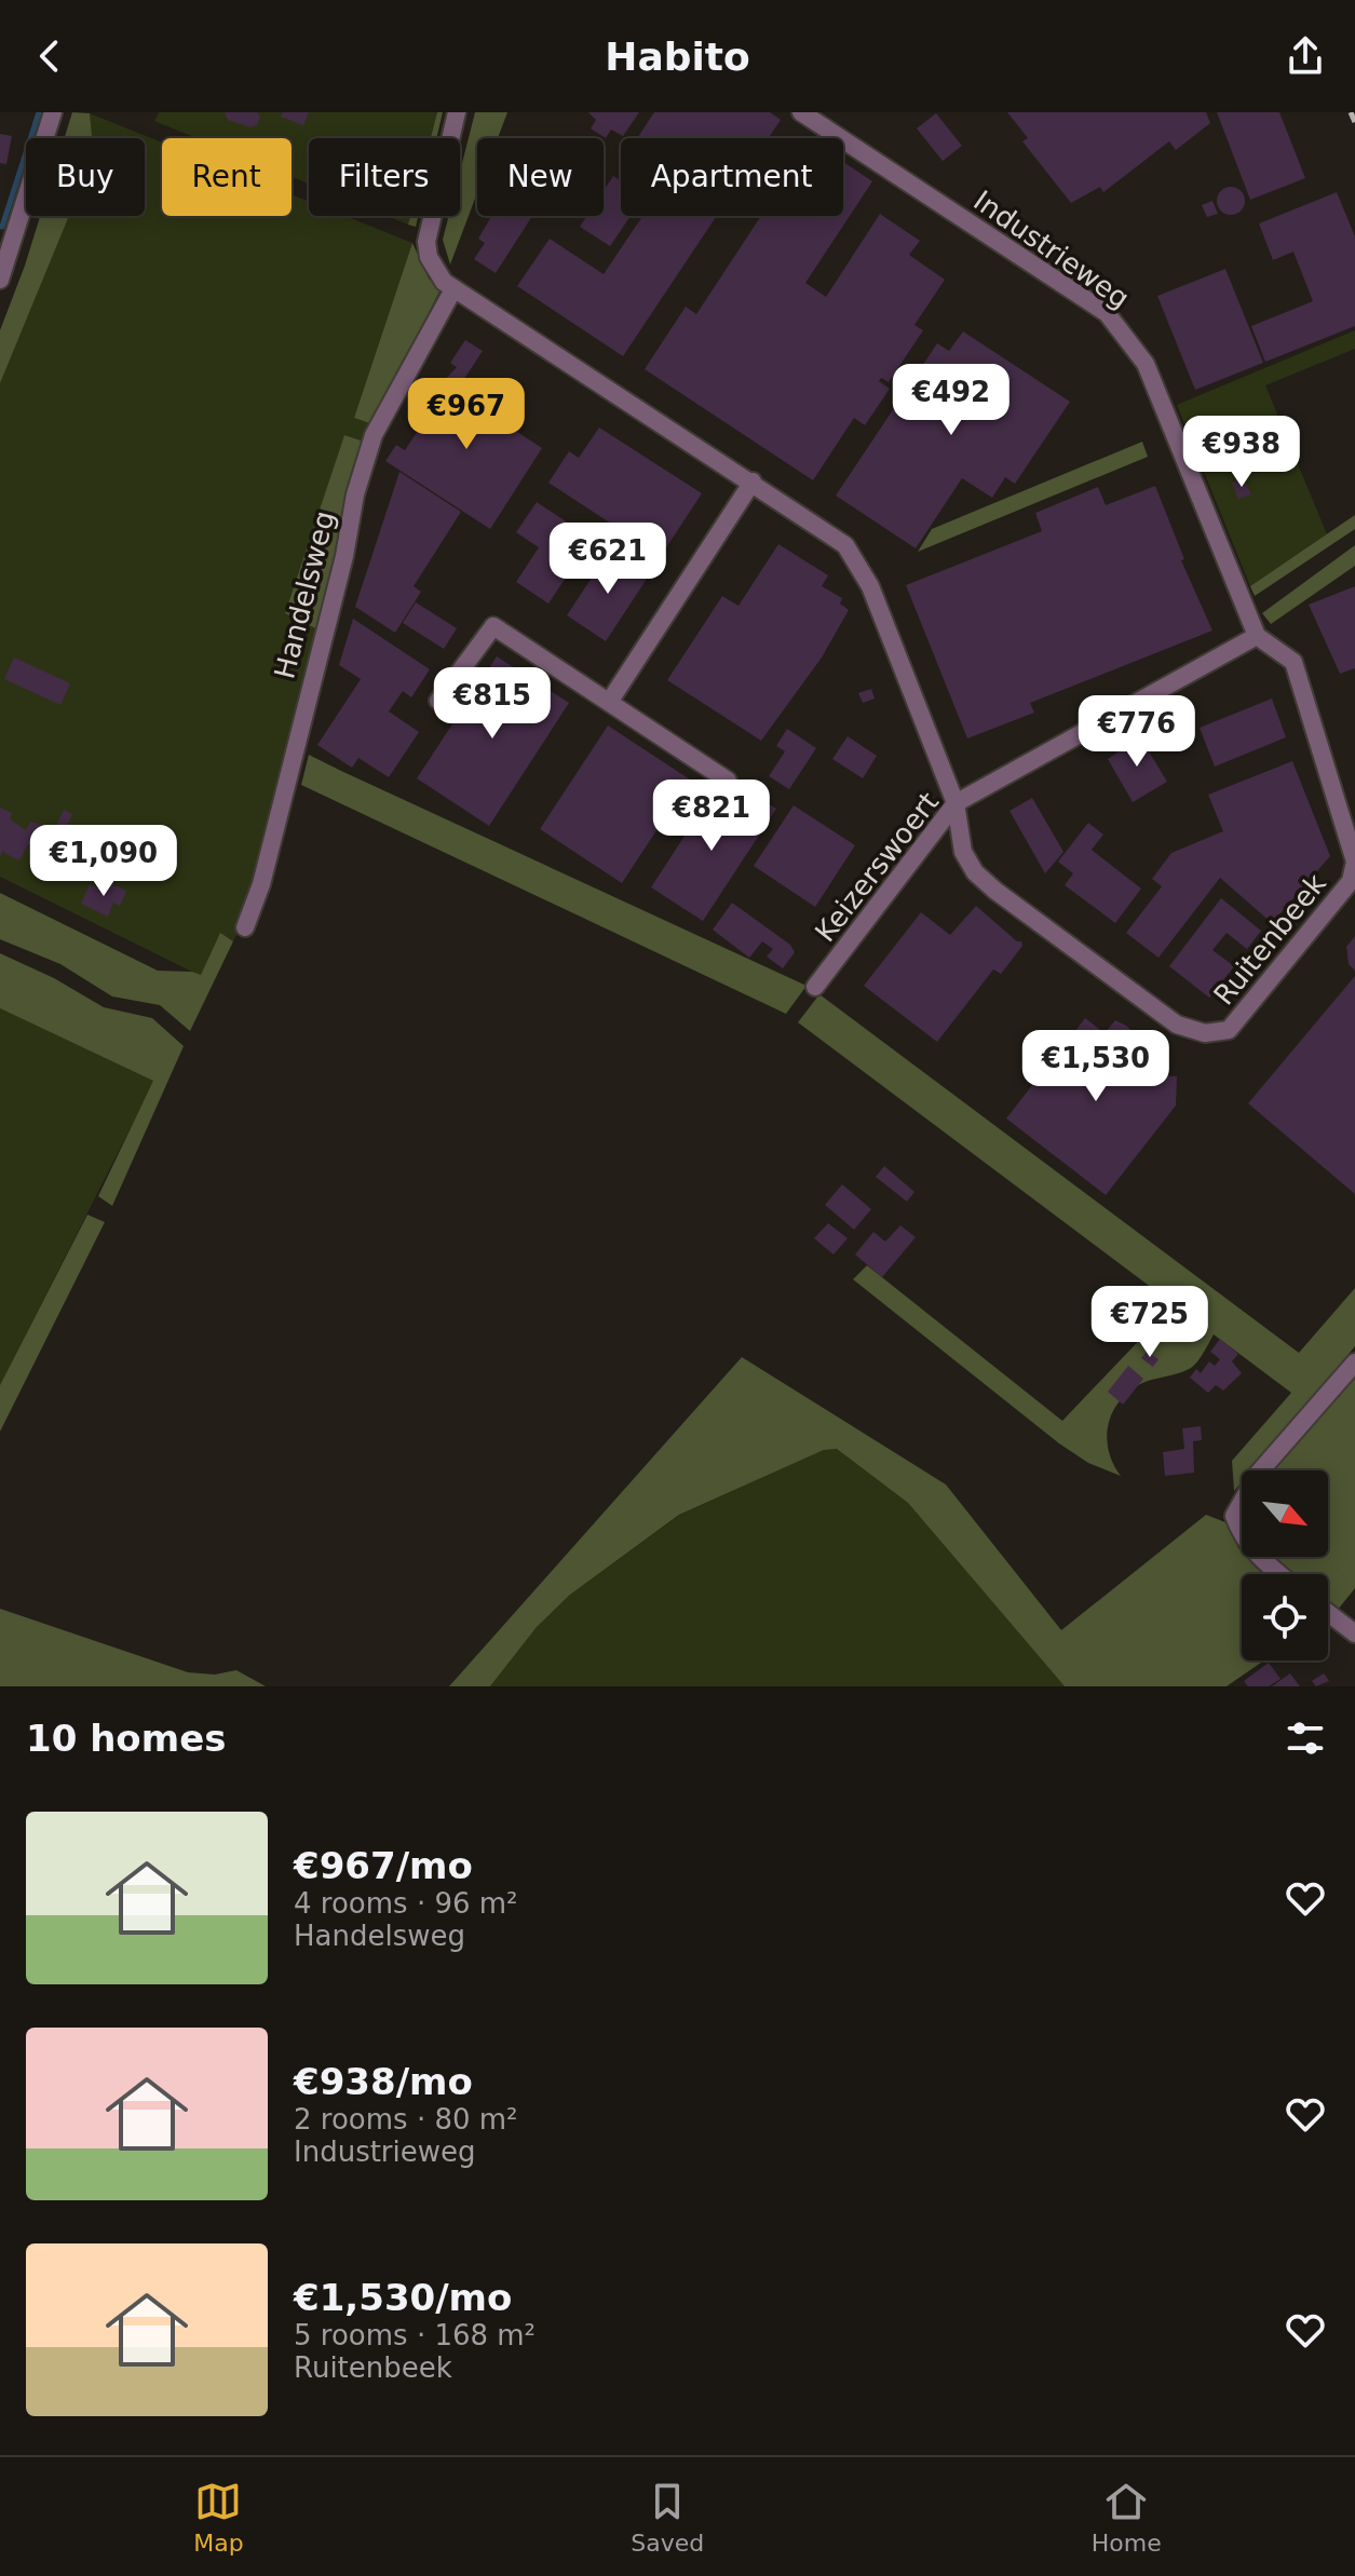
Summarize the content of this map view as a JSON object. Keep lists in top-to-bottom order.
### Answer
{
  "streets": {
    "street": [
      "Industrieweg",
      "Handelsweg",
      "Keizerswoert",
      "Ruitenbeek"
    ]
  },
  "crossings": [
    ["Industrieweg", "Keizerswoert"],
    ["Industrieweg", "Ruitenbeek"],
    ["Keizerswoert", "Ruitenbeek"]
  ],
  "north": "bottom right",
  "page": {
    "header": "Habito",
    "chip": [
      "Buy",
      "Rent",
      "Filters",
      "New",
      "Apartment"
    ],
    "price": [
      "€492",
      "€967",
      "€938",
      "€621",
      "€815",
      "€776",
      "€821",
      "€1,090",
      "€1,530",
      "€725"
    ],
    "heading": "10 homes",
    "list": [
      {
        "name": "€967/mo",
        "note": "4 rooms · 96 m² · Handelsweg"
      },
      {
        "name": "€938/mo",
        "note": "2 rooms · 80 m² · Industrieweg"
      },
      {
        "name": "€1,530/mo",
        "note": "5 rooms · 168 m² · Ruitenbeek"
      }
    ],
    "tabs": ["Map", "Saved", "Home"]
  }
}
